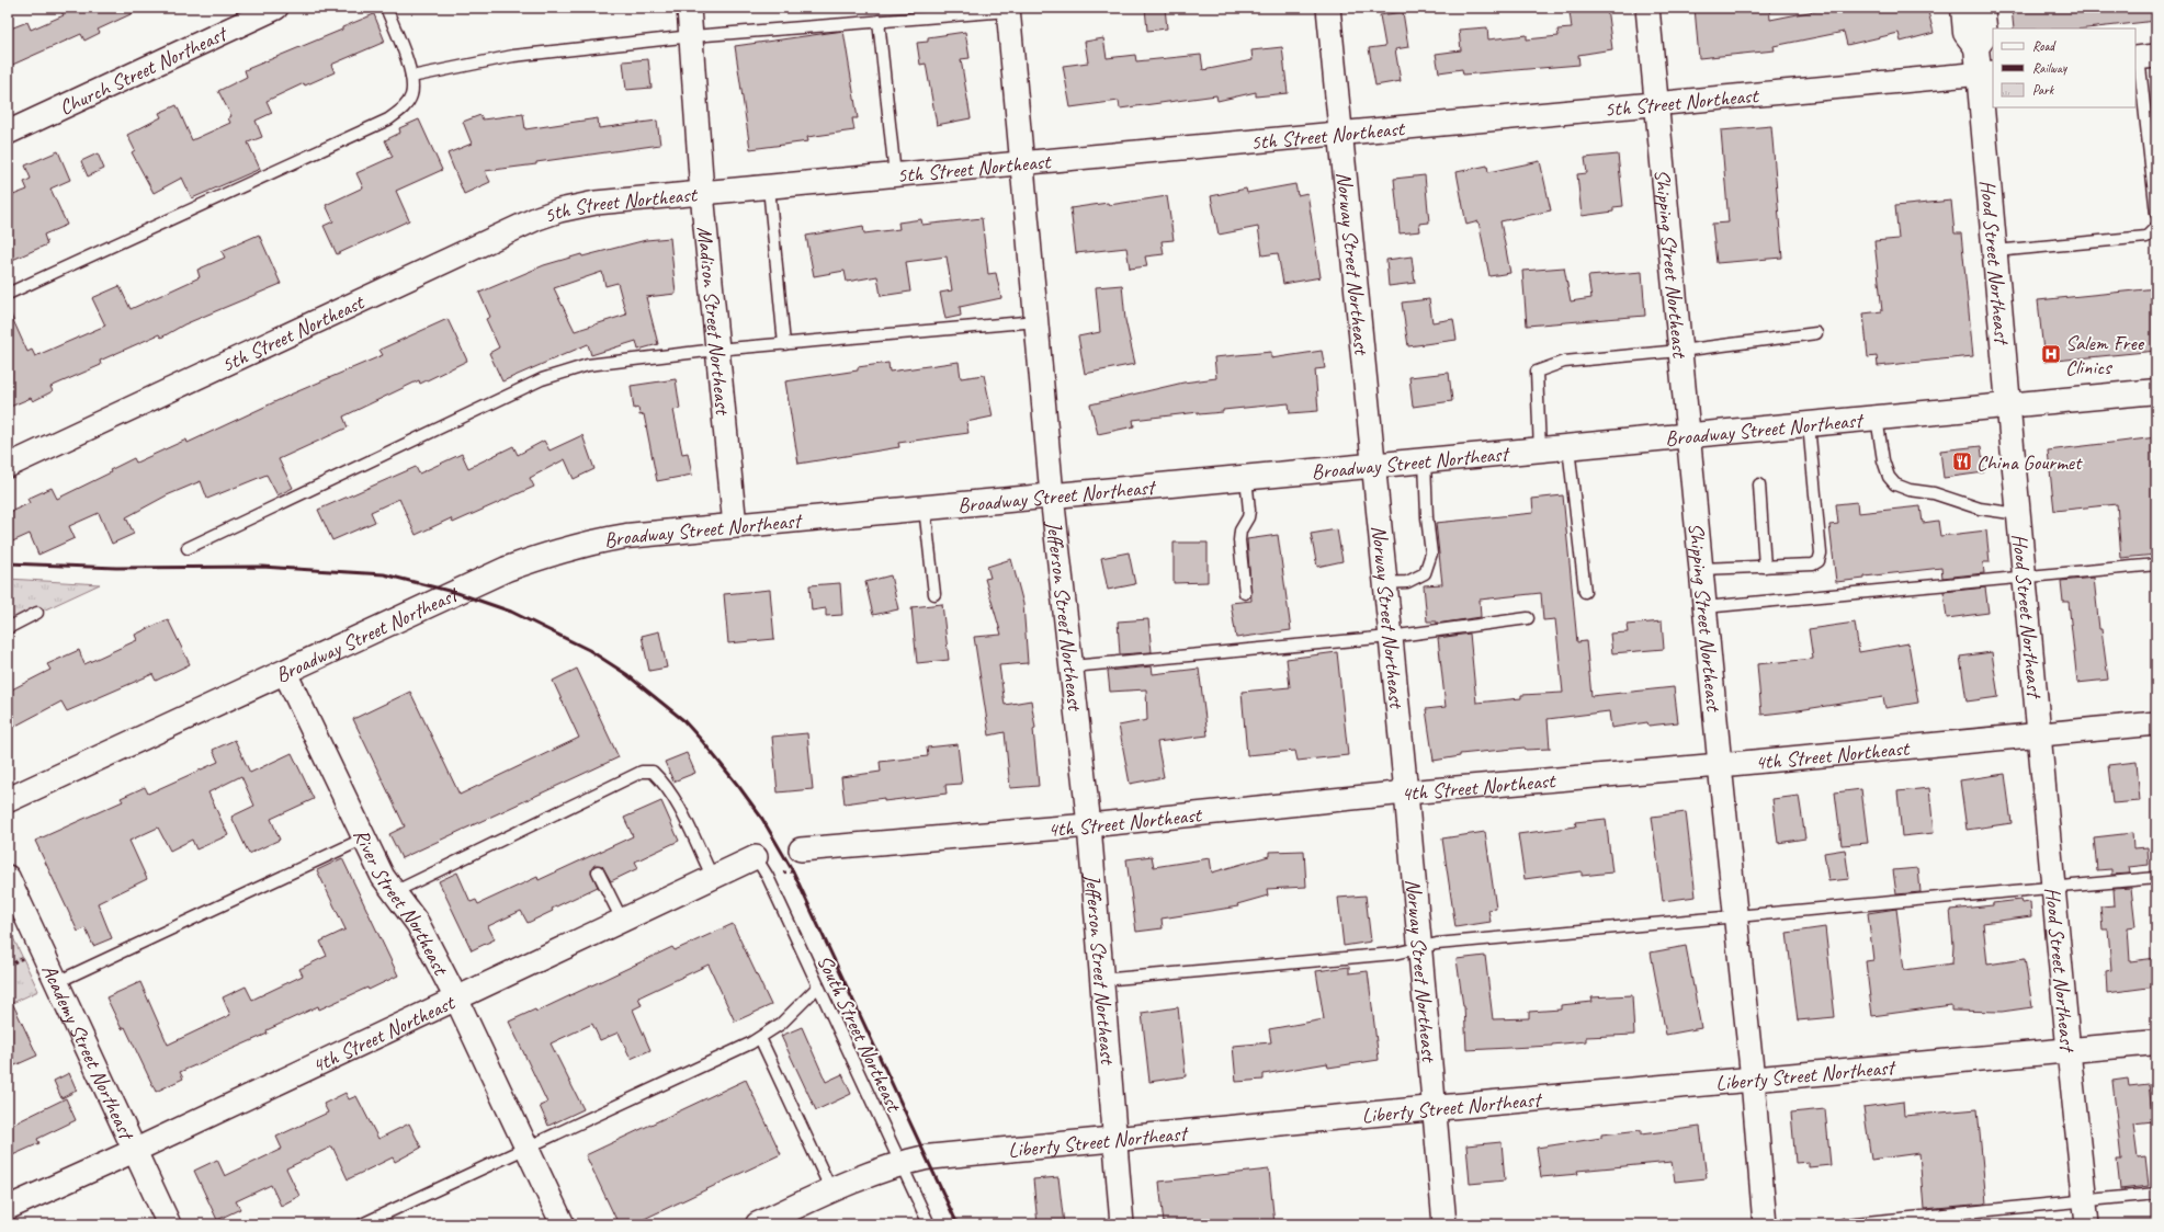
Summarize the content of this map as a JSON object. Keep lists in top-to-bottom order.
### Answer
{
  "streets": {
    "main road": ["Hood Street Northeast", "Broadway Street Northeast", "Liberty Street Northeast"],
    "street": [
      "Church Street Northeast",
      "5th Street Northeast",
      "Norway Street Northeast",
      "Shipping Street Northeast",
      "Madison Street Northeast",
      "Jefferson Street Northeast",
      "4th Street Northeast",
      "River Street Northeast",
      "Academy Street Northeast"
    ],
    "lane": ["South Street Northeast"]
  },
  "crossings": [
    ["5th Street Northeast", "Hood Street Northeast"],
    ["5th Street Northeast", "Norway Street Northeast"],
    ["5th Street Northeast", "Shipping Street Northeast"],
    ["5th Street Northeast", "Madison Street Northeast"],
    ["5th Street Northeast", "Jefferson Street Northeast"],
    ["Hood Street Northeast", "Broadway Street Northeast"],
    ["Hood Street Northeast", "4th Street Northeast"],
    ["Hood Street Northeast", "Liberty Street Northeast"],
    ["Norway Street Northeast", "Broadway Street Northeast"],
    ["Norway Street Northeast", "4th Street Northeast"],
    ["Norway Street Northeast", "Liberty Street Northeast"],
    ["Shipping Street Northeast", "Broadway Street Northeast"],
    ["Shipping Street Northeast", "4th Street Northeast"],
    ["Shipping Street Northeast", "Liberty Street Northeast"],
    ["Madison Street Northeast", "Broadway Street Northeast"],
    ["Broadway Street Northeast", "Jefferson Street Northeast"],
    ["Broadway Street Northeast", "River Street Northeast"],
    ["Jefferson Street Northeast", "4th Street Northeast"],
    ["Jefferson Street Northeast", "Liberty Street Northeast"],
    ["4th Street Northeast", "River Street Northeast"],
    ["4th Street Northeast", "South Street Northeast"],
    ["4th Street Northeast", "Academy Street Northeast"],
    ["South Street Northeast", "Liberty Street Northeast"]
  ],
  "places": {
    "hospital": ["Salem Free Clinics"],
    "restaurant": ["China Gourmet"]
  },
  "legend": ["Road", "Railway", "Park"]
}
